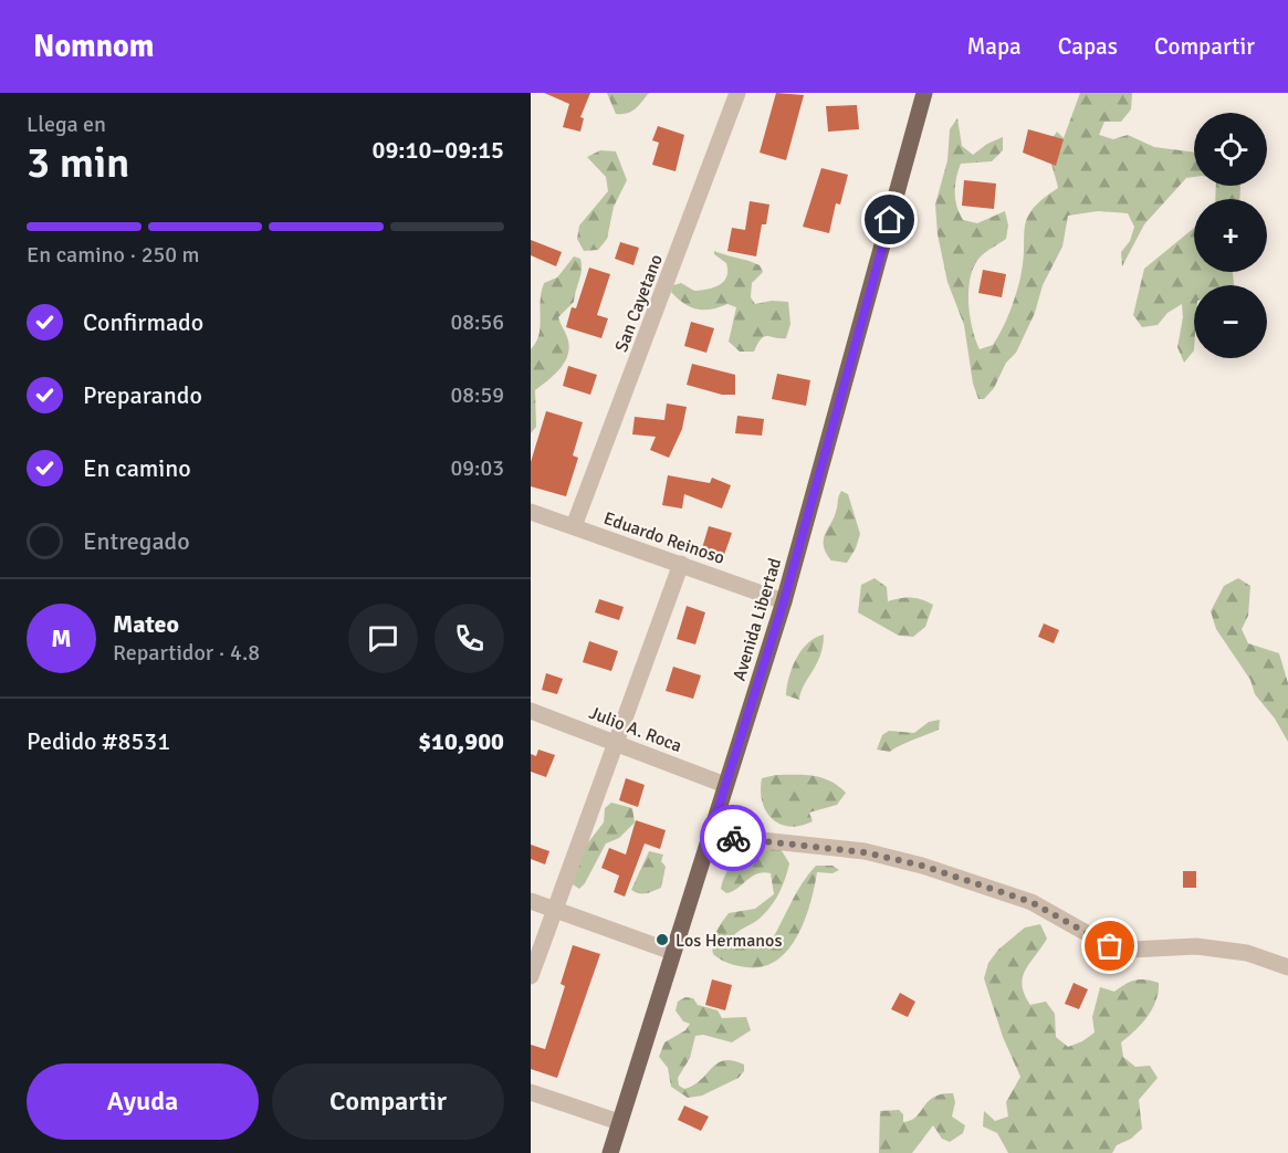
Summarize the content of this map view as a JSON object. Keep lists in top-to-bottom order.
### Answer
{
  "streets": {
    "main road": ["Avenida Libertad"],
    "street": ["San Cayetano", "Eduardo Reinoso", "Julio A. Roca"]
  },
  "crossings": [
    ["San Cayetano", "Eduardo Reinoso"],
    ["Eduardo Reinoso", "Avenida Libertad"],
    ["Avenida Libertad", "Julio A. Roca"]
  ],
  "places": ["Los Hermanos"],
  "page": {
    "header": "Nomnom",
    "nav": ["Mapa", "Capas", "Compartir"],
    "heading": ["3 min", "Llega en", "09:10–09:15"],
    "panel": [
      "Mateo",
      "Repartidor · 4.8",
      "Pedido #8531",
      "$10,900"
    ],
    "map_buttons": ["+", "−"],
    "bar": "En camino · 250 m",
    "list": [
      ["Confirmado", "08:56"],
      ["Preparando", "08:59"],
      ["En camino", "09:03"],
      "Entregado"
    ],
    "round": "M",
    "buttons": ["Ayuda", "Compartir"]
  }
}
